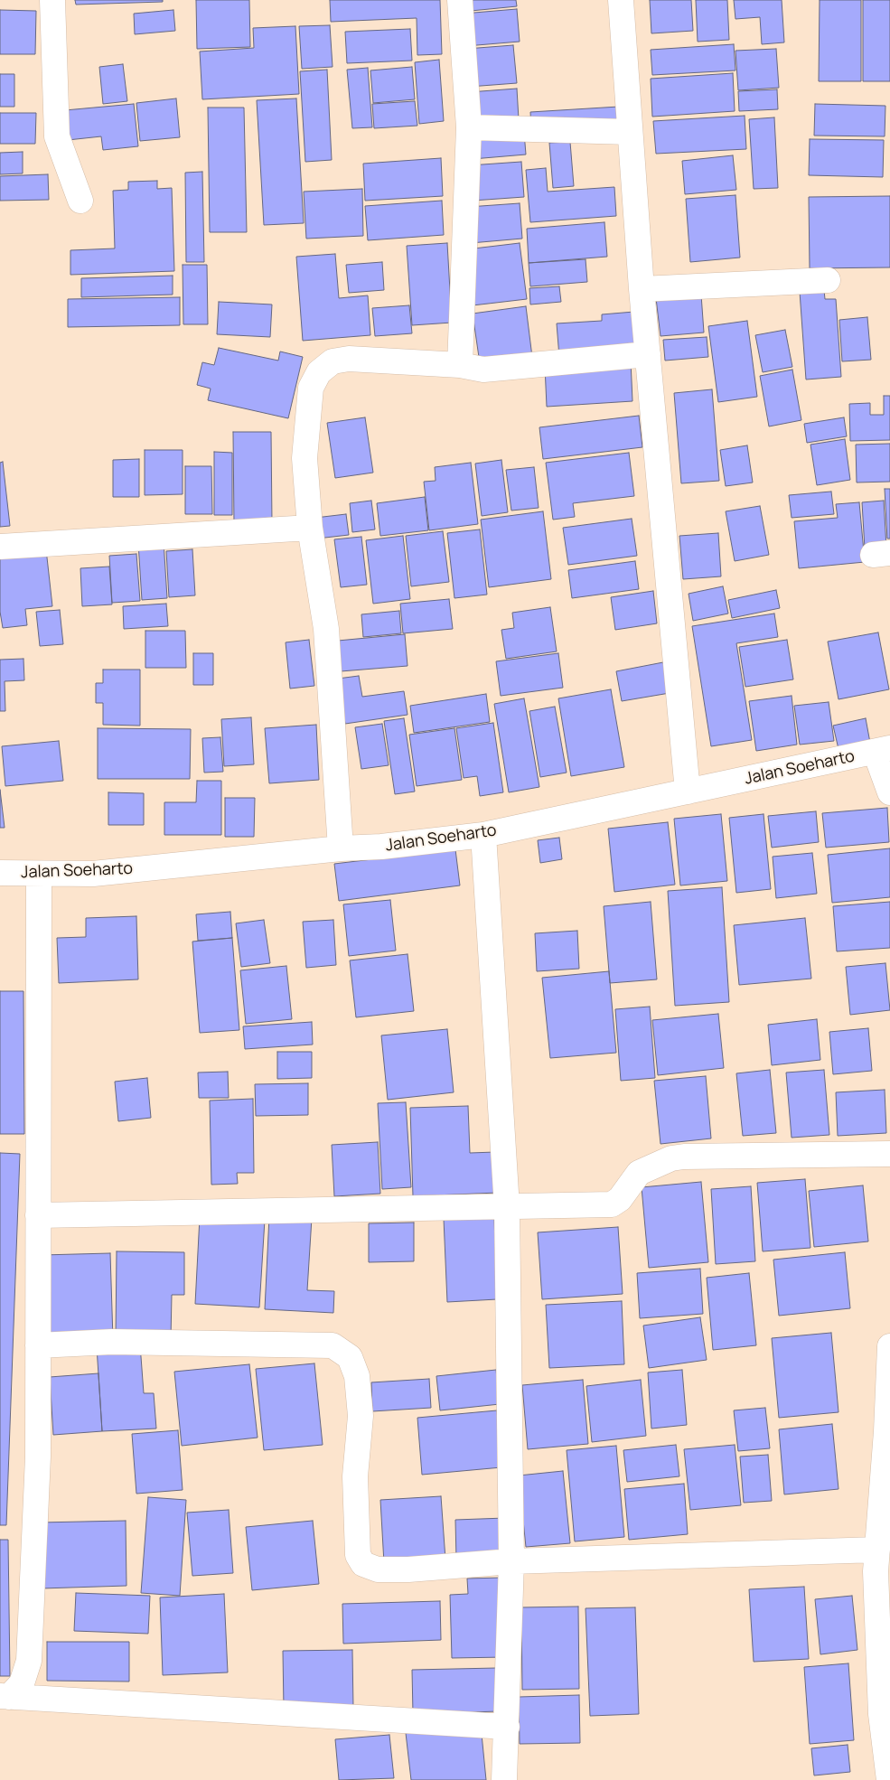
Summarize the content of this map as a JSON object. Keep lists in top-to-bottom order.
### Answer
{
  "streets": {
    "street": ["Jalan Soeharto"]
  }
}
